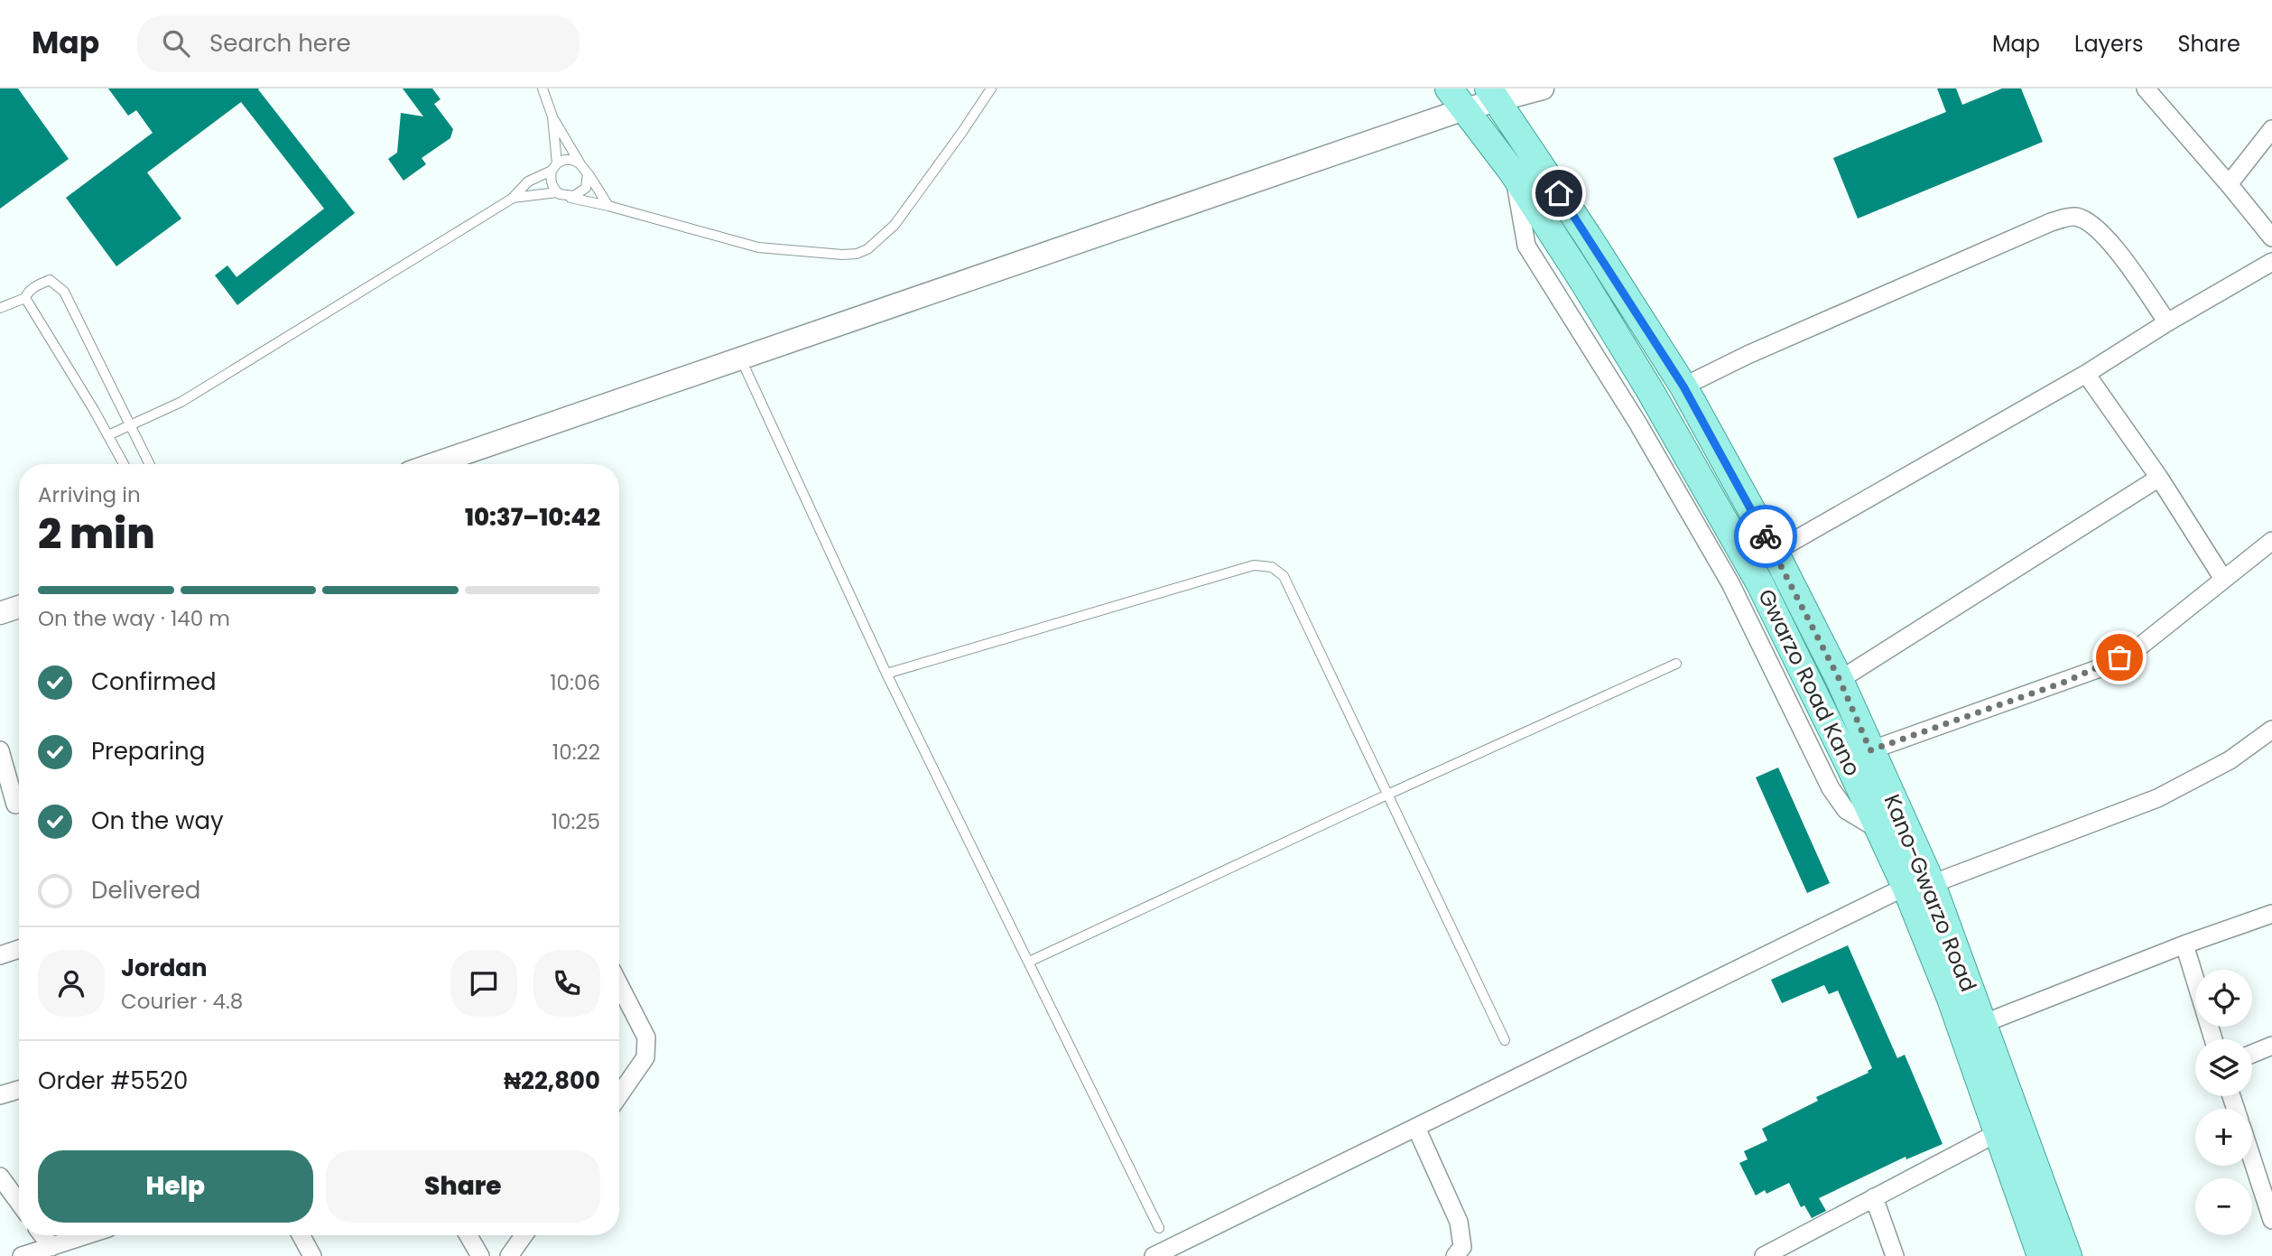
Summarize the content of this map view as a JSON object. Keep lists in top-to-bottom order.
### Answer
{
  "streets": {
    "main road": ["Gwarzo Road Kano", "Kano-Gwarzo Road"]
  },
  "crossings": [
    ["Gwarzo Road Kano", "Kano-Gwarzo Road"]
  ],
  "page": {
    "header": "Map",
    "search": "Search here",
    "nav": ["Map", "Layers", "Share"],
    "heading": ["2 min", "Arriving in", "10:37–10:42"],
    "panel": [
      "Jordan",
      "Courier · 4.8",
      "Order #5520",
      "₦22,800"
    ],
    "bar": "On the way · 140 m",
    "list": [
      ["Confirmed", "10:06"],
      ["Preparing", "10:22"],
      ["On the way", "10:25"],
      "Delivered"
    ],
    "map_buttons": ["+", "−"],
    "buttons": ["Help", "Share"]
  }
}
